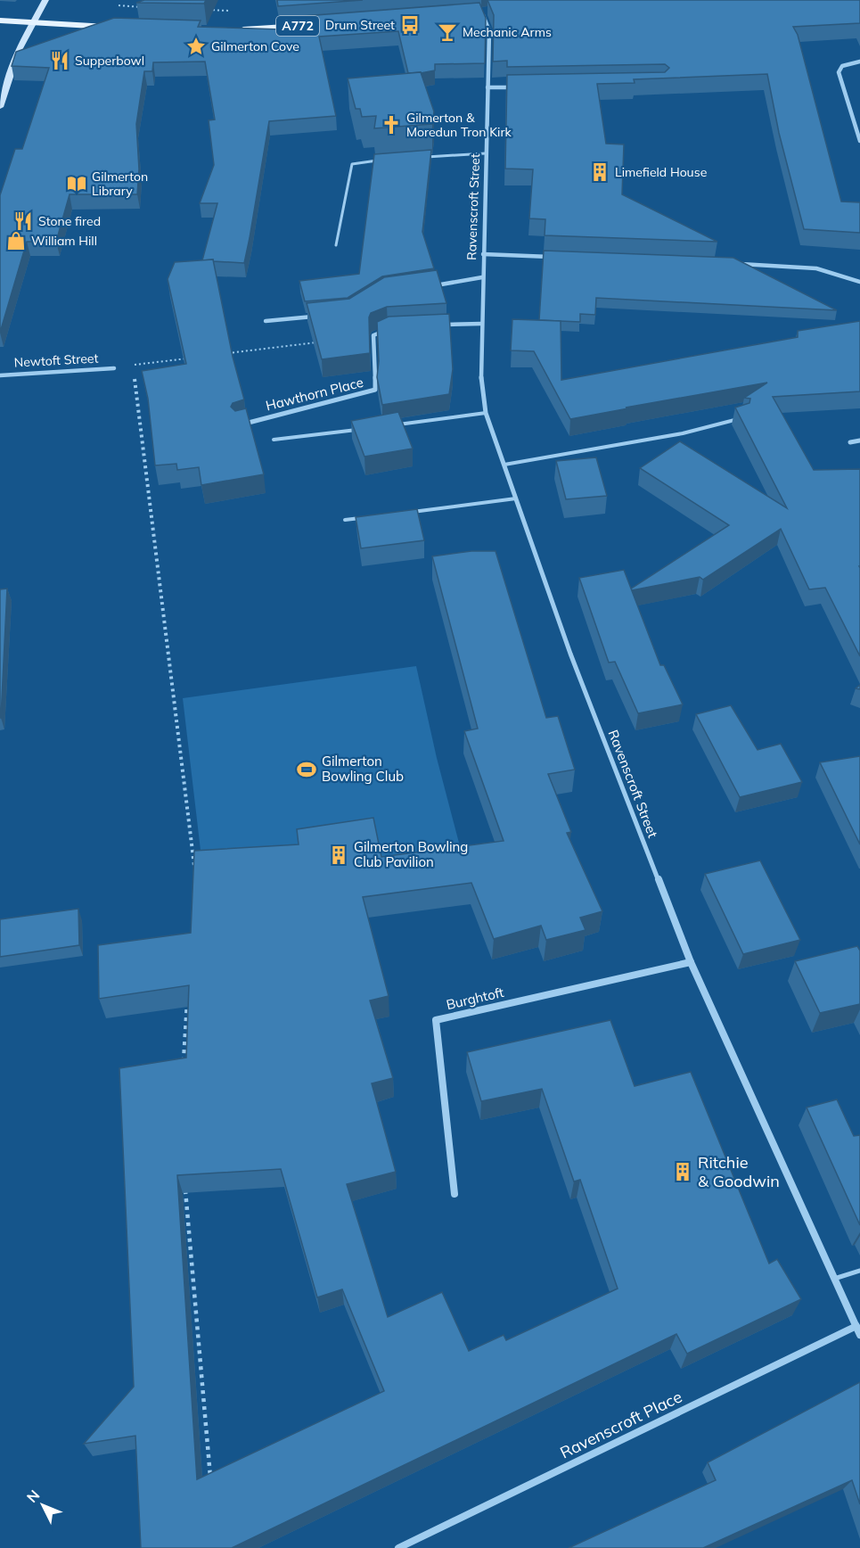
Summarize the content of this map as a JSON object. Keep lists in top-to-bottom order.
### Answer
{
  "streets": {
    "main road": ["A772"],
    "street": [
      "Ravenscroft Street",
      "Newtoft Street",
      "Hawthorn Place",
      "Burghtoft",
      "Ravenscroft Place"
    ]
  },
  "crossings": [
    ["Ravenscroft Street", "Burghtoft"],
    ["Ravenscroft Street", "Ravenscroft Place"]
  ],
  "places": {
    "bus stop": ["Drum Street"],
    "bar": ["Mechanic Arms"],
    "place": ["Gilmerton Cove"],
    "restaurant": ["Supperbowl", "Stone fired"],
    "church": ["Gilmerton & Moredun Tron Kirk"],
    "building": ["Limefield House", "Gilmerton Bowling Club Pavilion", "Ritchie & Goodwin"],
    "library": ["Gilmerton Library"],
    "shop": ["William Hill"],
    "sports": ["Gilmerton Bowling Club"]
  },
  "north": "top left"
}
